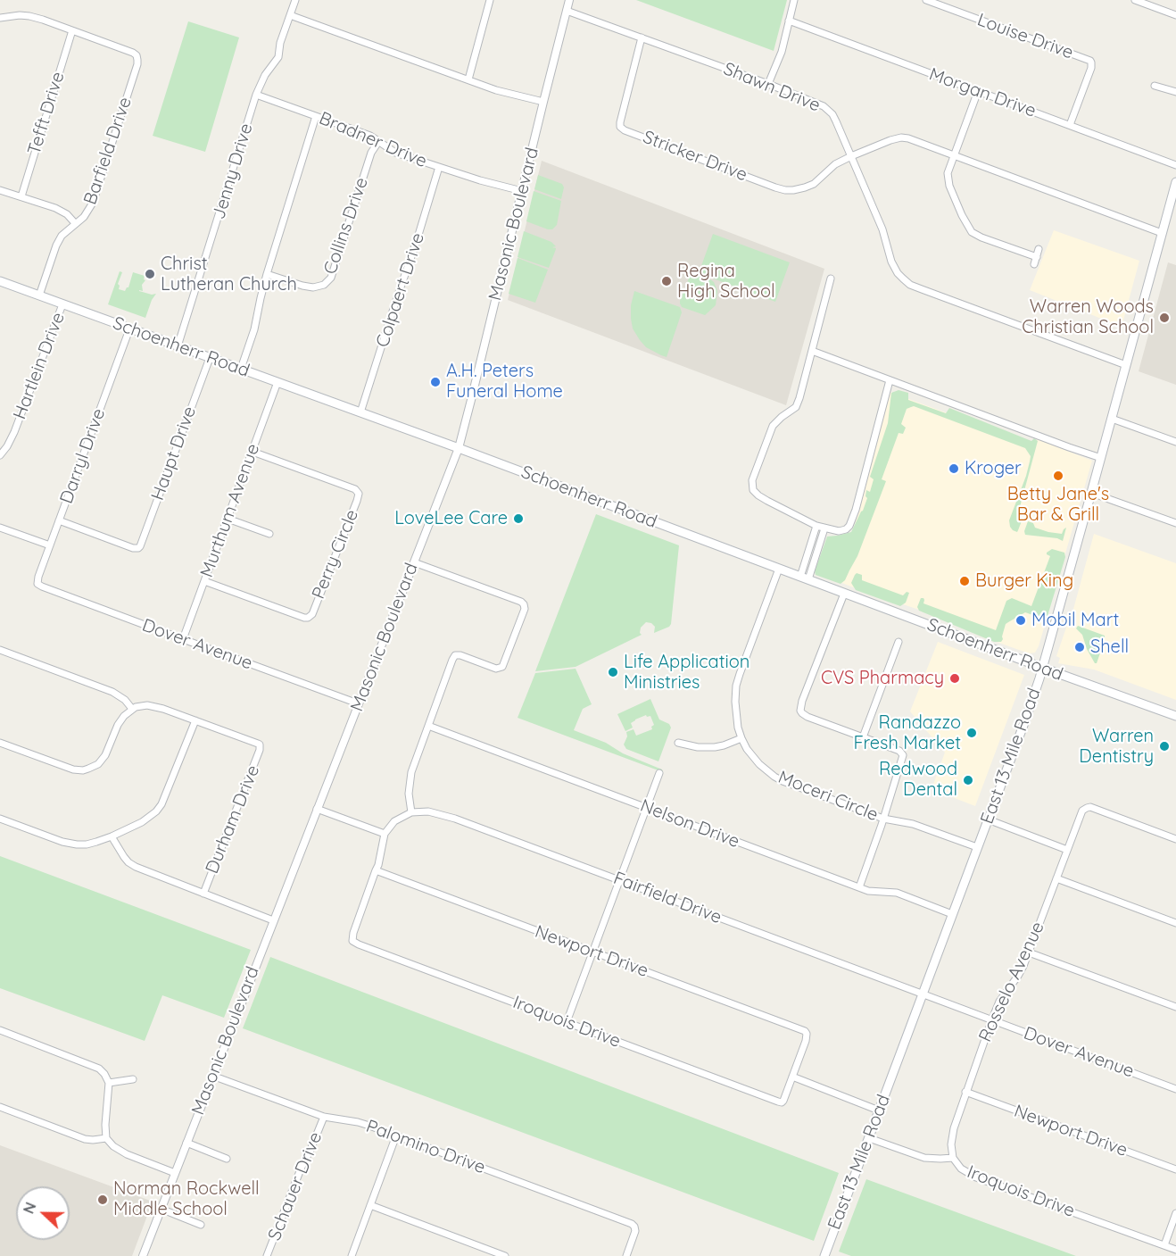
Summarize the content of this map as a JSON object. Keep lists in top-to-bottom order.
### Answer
{
  "streets": {
    "main road": ["Schoenherr Road", "East 13 Mile Road"],
    "street": [
      "Louise Drive",
      "Shawn Drive",
      "Morgan Drive",
      "Tefft Drive",
      "Bradner Drive",
      "Barfield Drive",
      "Stricker Drive",
      "Jenny Drive",
      "Masonic Boulevard",
      "Collins Drive",
      "Colpaert Drive",
      "Hartlein Drive",
      "Haupt Drive",
      "Darryl Drive",
      "Murthum Avenue",
      "Perry Circle",
      "Dover Avenue",
      "Moceri Circle",
      "Durham Drive",
      "Nelson Drive",
      "Fairfield Drive",
      "Newport Drive",
      "Rosselo Avenue",
      "Iroquois Drive",
      "Palomino Drive",
      "Schauer Drive"
    ]
  },
  "crossings": [
    ["Louise Drive", "Morgan Drive"],
    ["Shawn Drive", "Stricker Drive"],
    ["Shawn Drive", "Masonic Boulevard"],
    ["Shawn Drive", "East 13 Mile Road"],
    ["Tefft Drive", "Barfield Drive"],
    ["Bradner Drive", "Jenny Drive"],
    ["Bradner Drive", "Masonic Boulevard"],
    ["Bradner Drive", "Collins Drive"],
    ["Bradner Drive", "Colpaert Drive"],
    ["Barfield Drive", "Schoenherr Road"],
    ["Jenny Drive", "Schoenherr Road"],
    ["Masonic Boulevard", "Schoenherr Road"],
    ["Masonic Boulevard", "Dover Avenue"],
    ["Masonic Boulevard", "Palomino Drive"],
    ["Colpaert Drive", "Schoenherr Road"],
    ["Schoenherr Road", "Hartlein Drive"],
    ["Schoenherr Road", "Haupt Drive"],
    ["Schoenherr Road", "Darryl Drive"],
    ["Schoenherr Road", "Murthum Avenue"],
    ["Schoenherr Road", "East 13 Mile Road"],
    ["Schoenherr Road", "Moceri Circle"],
    ["Haupt Drive", "Darryl Drive"],
    ["Darryl Drive", "Dover Avenue"],
    ["Murthum Avenue", "Perry Circle"],
    ["Murthum Avenue", "Dover Avenue"],
    ["Dover Avenue", "East 13 Mile Road"],
    ["Dover Avenue", "Fairfield Drive"],
    ["Dover Avenue", "Rosselo Avenue"],
    ["East 13 Mile Road", "Moceri Circle"],
    ["East 13 Mile Road", "Nelson Drive"],
    ["East 13 Mile Road", "Fairfield Drive"],
    ["East 13 Mile Road", "Iroquois Drive"],
    ["Newport Drive", "Rosselo Avenue"],
    ["Newport Drive", "Iroquois Drive"],
    ["Rosselo Avenue", "Iroquois Drive"],
    ["Palomino Drive", "Schauer Drive"]
  ],
  "places": [
    "Christ Lutheran Church",
    "Regina High School",
    "Warren Woods Christian School",
    "A.H. Peters Funeral Home",
    "Kroger",
    "Betty Jane's Bar & Grill",
    "LoveLee Care",
    "Burger King",
    "Mobil Mart",
    "Shell",
    "Life Application Ministries",
    "CVS Pharmacy",
    "Randazzo Fresh Market",
    "Warren Dentistry",
    "Redwood Dental",
    "Norman Rockwell Middle School"
  ],
  "north": "left"
}
